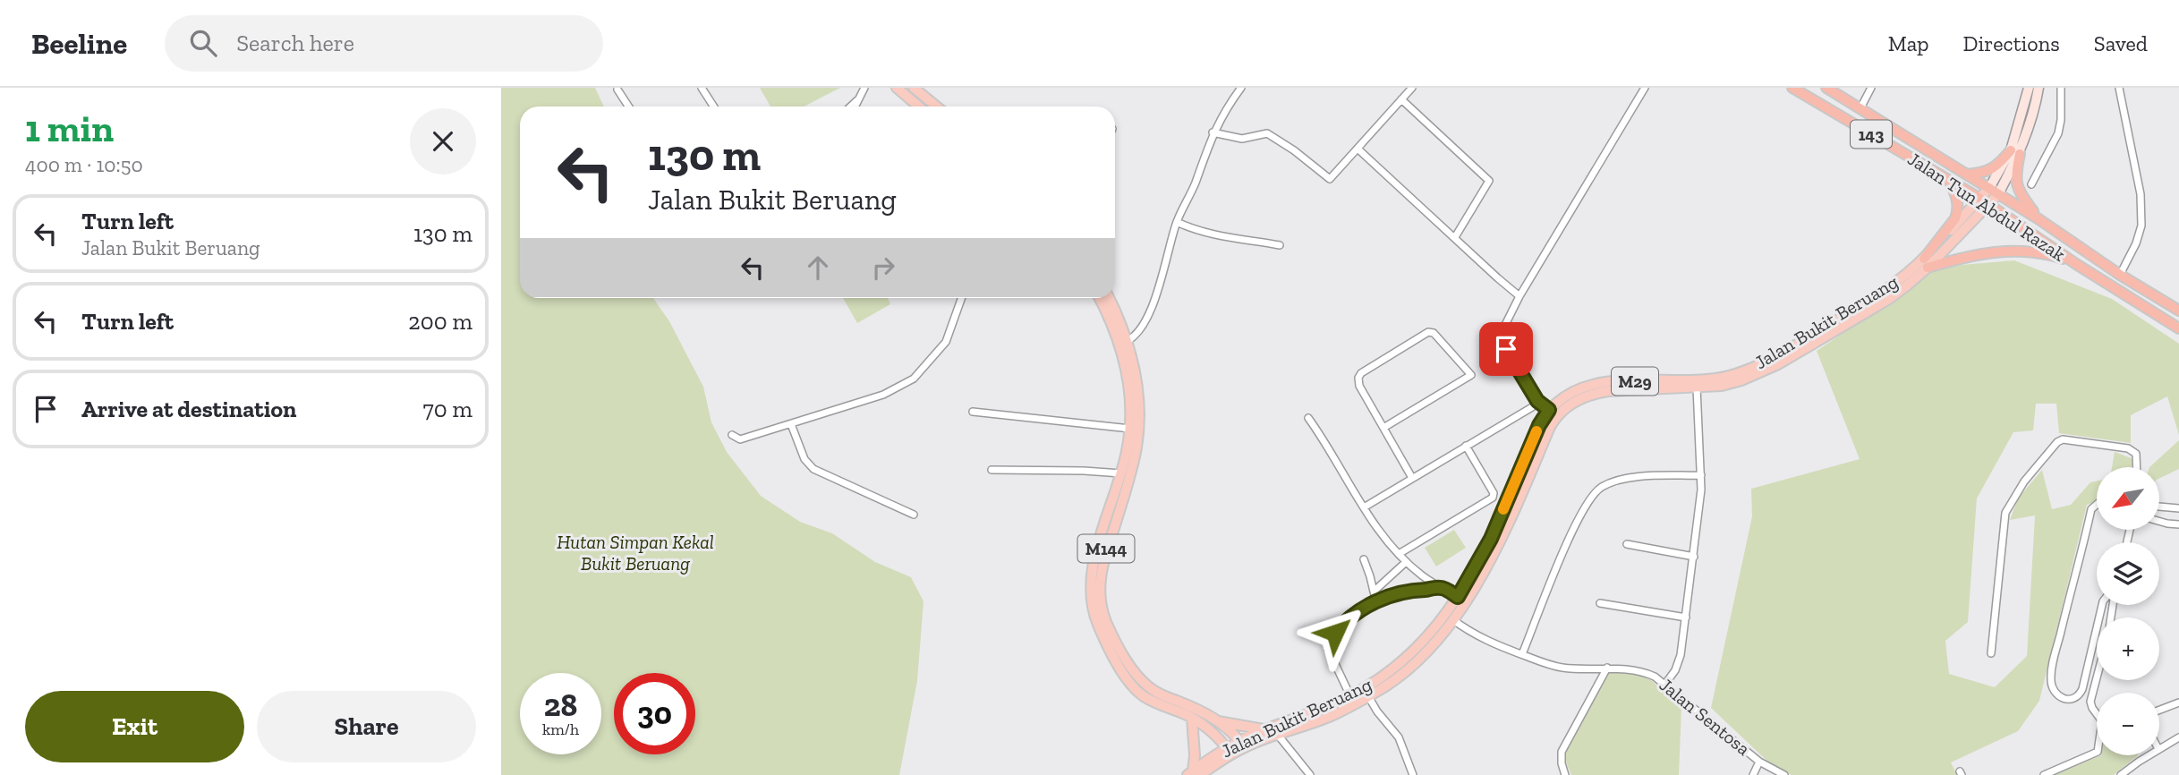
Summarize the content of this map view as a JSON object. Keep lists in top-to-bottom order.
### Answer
{
  "streets": {
    "highway": ["143", "Jalan Tun Abdul Razak"],
    "main road": ["Jalan Bukit Beruang", "M29", "M144"],
    "street": ["Jalan Sentosa"]
  },
  "crossings": [
    ["Jalan Tun Abdul Razak", "Jalan Bukit Beruang"],
    ["Jalan Bukit Beruang", "M144"],
    ["Jalan Bukit Beruang", "Jalan Sentosa"]
  ],
  "parks": ["Hutan Simpan Kekal Bukit Beruang"],
  "north": "bottom left",
  "page": {
    "header": "Beeline",
    "search": "Search here",
    "nav": ["Map", "Directions", "Saved"],
    "heading": ["1 min", "400 m · 10:50"],
    "turn": ["130 m", "Jalan Bukit Beruang"],
    "list": [
      {
        "name": "Turn left",
        "note": "Jalan Bukit Beruang",
        "value": "130 m"
      },
      {
        "name": "Turn left",
        "value": "200 m"
      },
      {
        "name": "Arrive at destination",
        "value": "70 m"
      }
    ],
    "map_buttons": ["+", "−"],
    "speed": "28 km/h",
    "limit": "30",
    "buttons": ["Exit", "Share"]
  }
}
